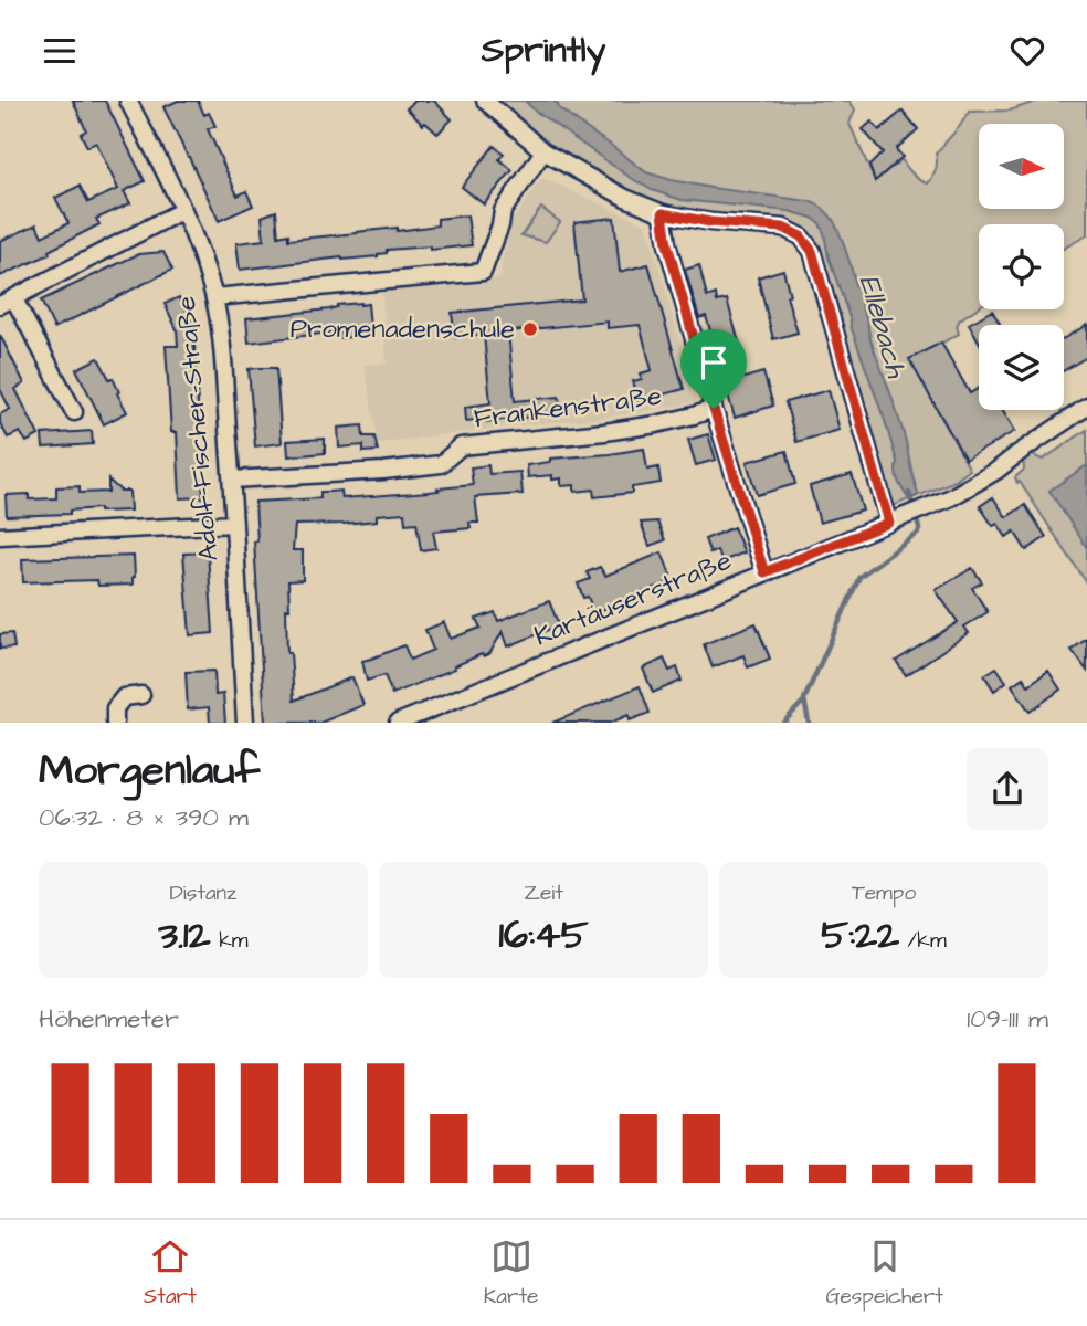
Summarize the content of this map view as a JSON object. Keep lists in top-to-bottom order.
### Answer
{
  "streets": {
    "street": ["Frankenstraße", "Adolf-Fischer-Straße", "Kartäuserstraße"]
  },
  "crossings": [
    ["Frankenstraße", "Adolf-Fischer-Straße"]
  ],
  "water": ["Ellebach"],
  "places": ["Promenadenschule"],
  "north": "right",
  "page": {
    "header": "Sprintly",
    "heading": ["Morgenlauf", "06:32 · 8 × 390 m"],
    "stats": [
      ["Distanz", "3.12 km"],
      ["Zeit", "16:45"],
      ["Tempo", "5:22 /km"]
    ],
    "chart": ["Höhenmeter", "109–111 m"],
    "tabs": ["Start", "Karte", "Gespeichert"]
  }
}
